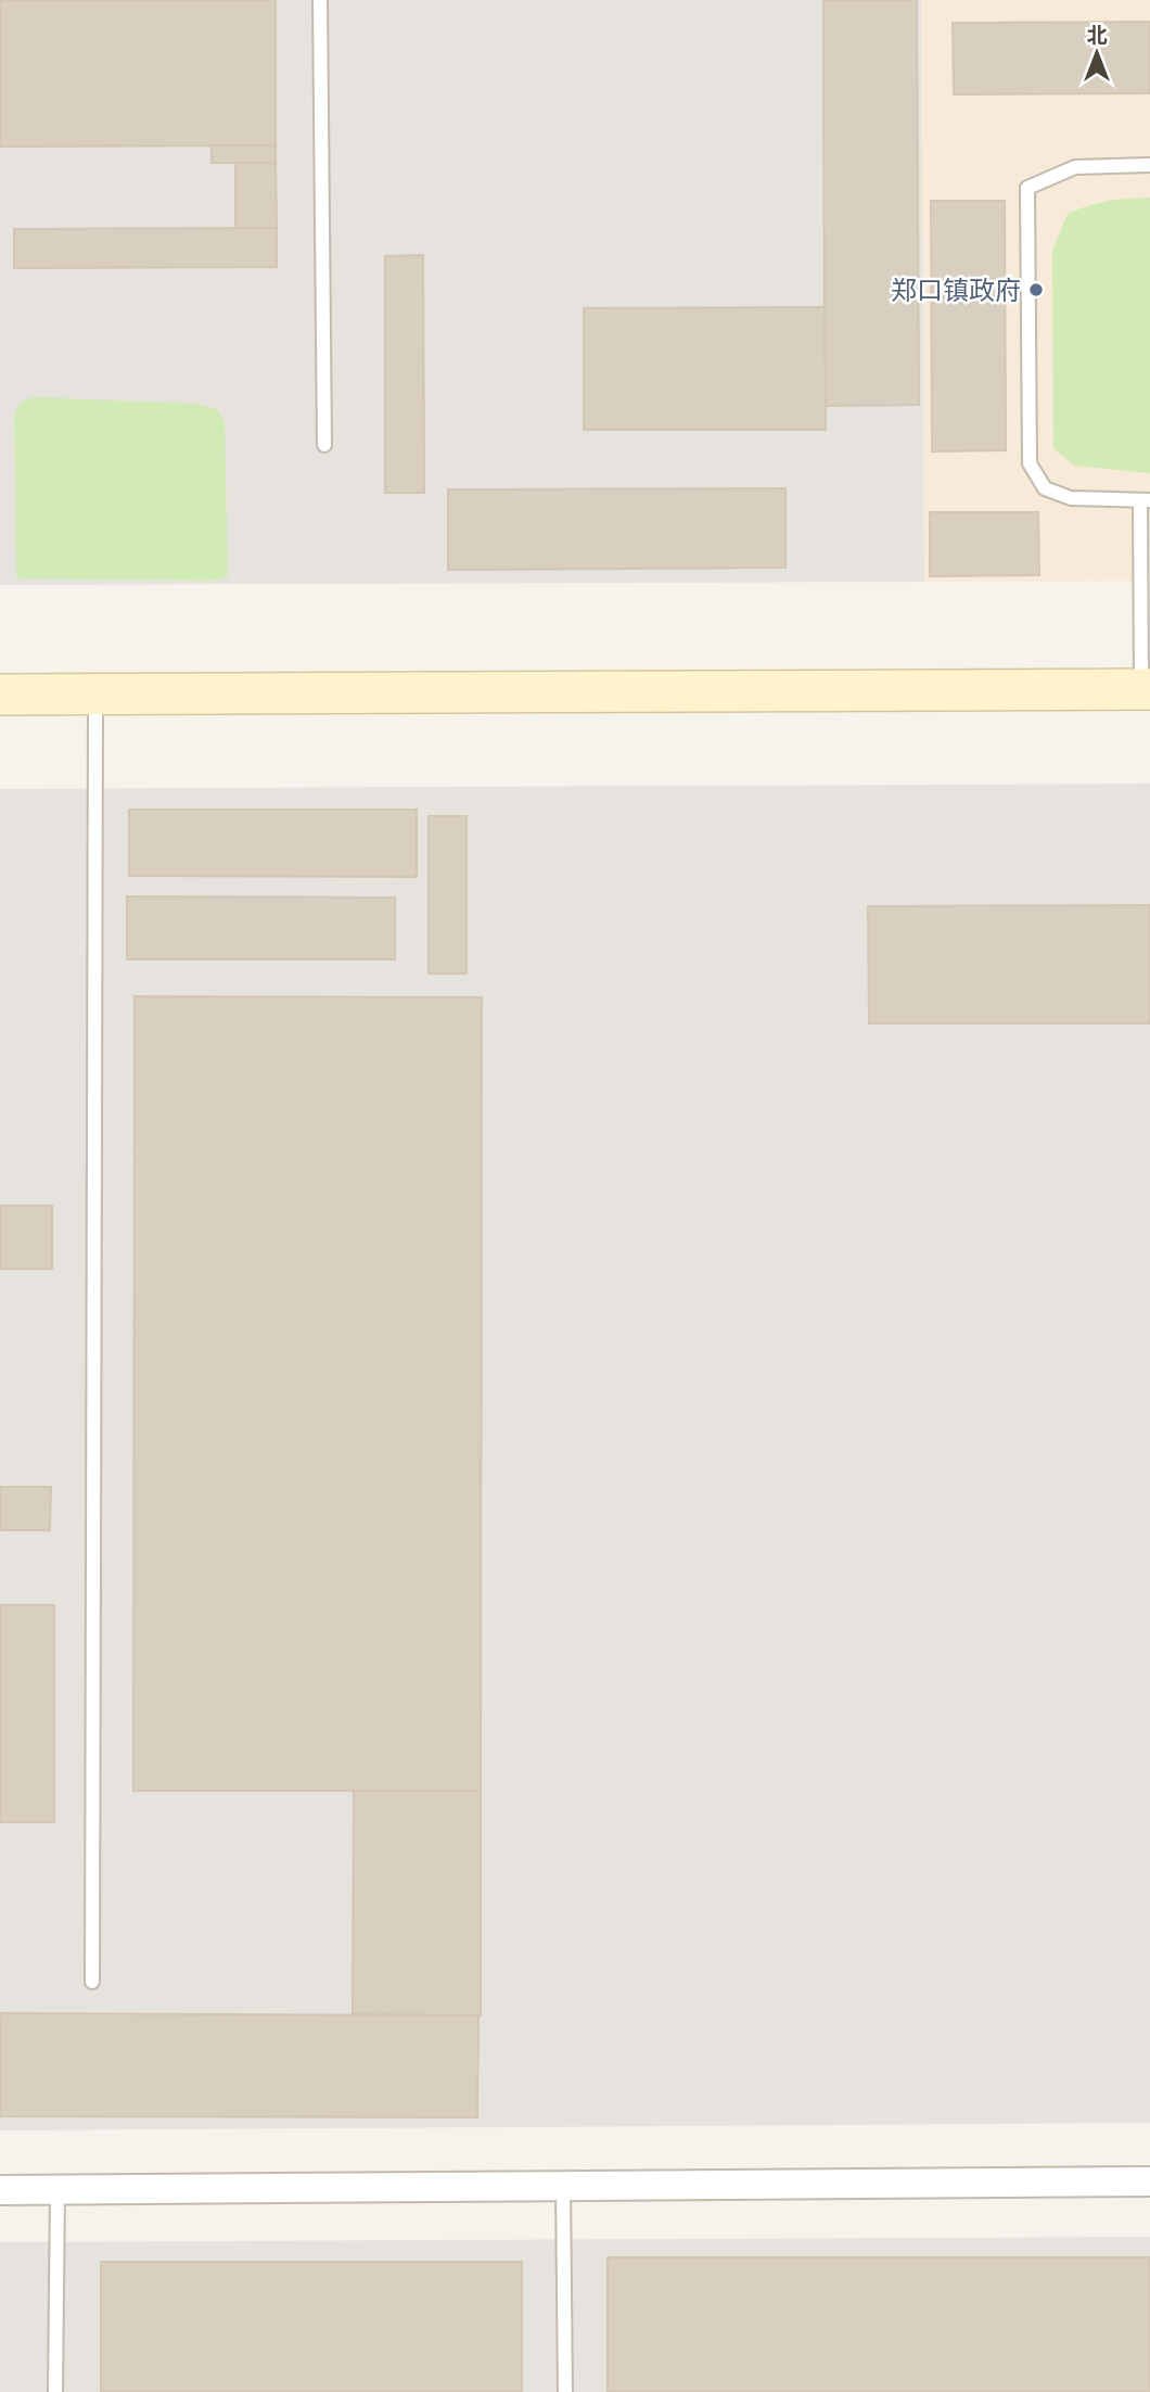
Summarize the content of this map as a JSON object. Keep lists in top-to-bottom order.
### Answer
{
  "places": ["郑口镇政府"],
  "north": "top"
}
